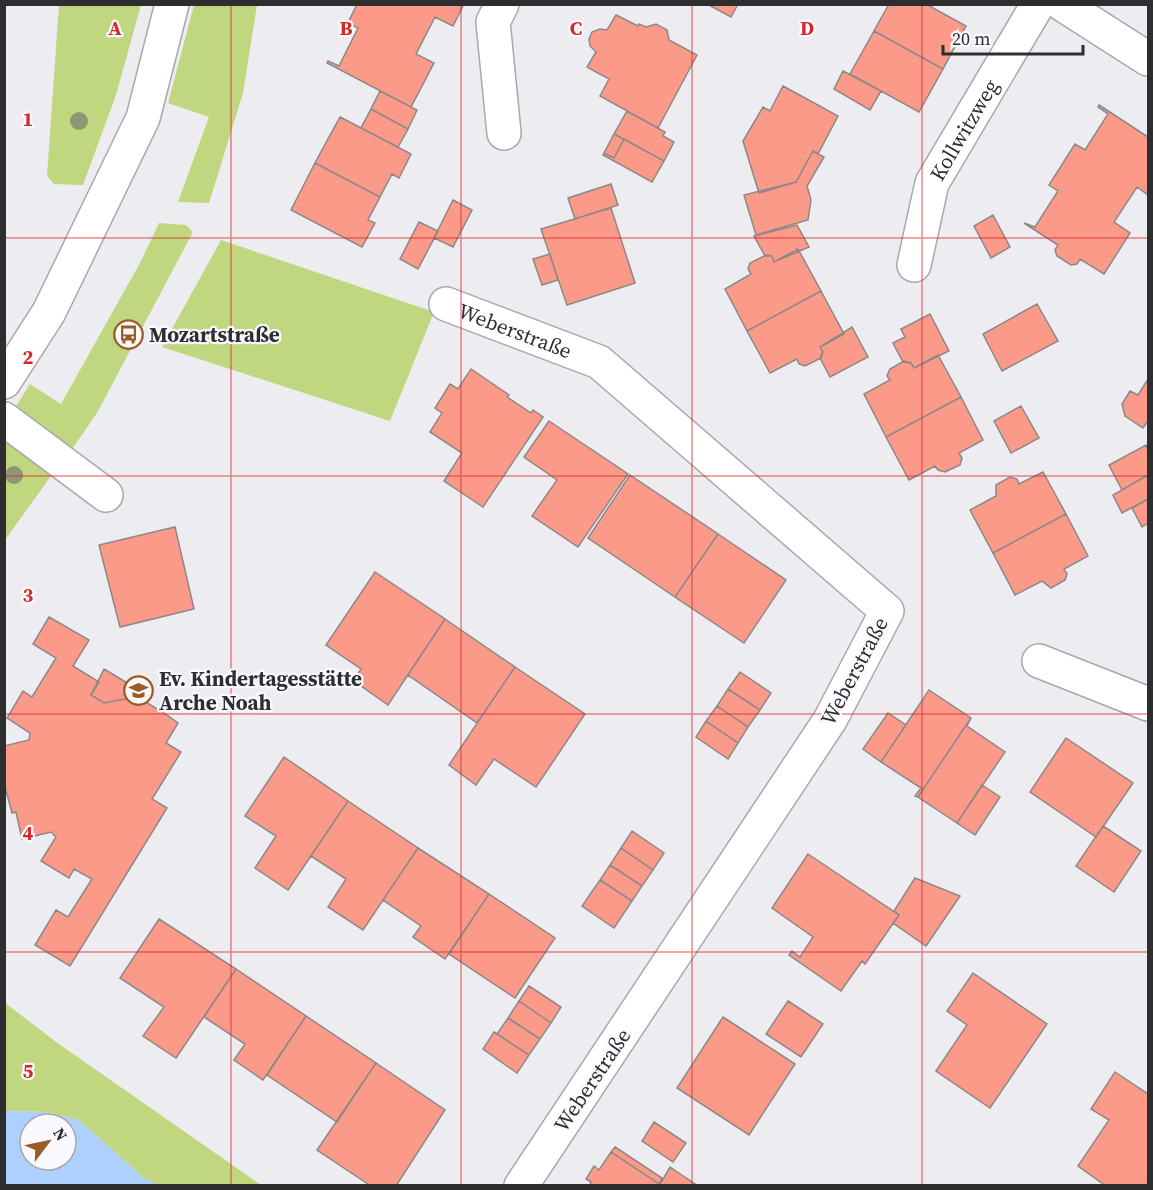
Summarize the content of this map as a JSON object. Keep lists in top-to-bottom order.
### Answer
{
  "streets": {
    "street": ["Kollwitzweg", "Weberstraße"]
  },
  "places": {
    "bus stop": ["Mozartstraße"],
    "school or university": ["Ev. Kindertagesstätte Arche Noah"]
  },
  "scale_bar": "20 m",
  "north": "top right",
  "grid": {
    "columns": [
      "A",
      "B",
      "C",
      "D"
    ],
    "rows": [
      "1",
      "2",
      "3",
      "4",
      "5"
    ]
  }
}
